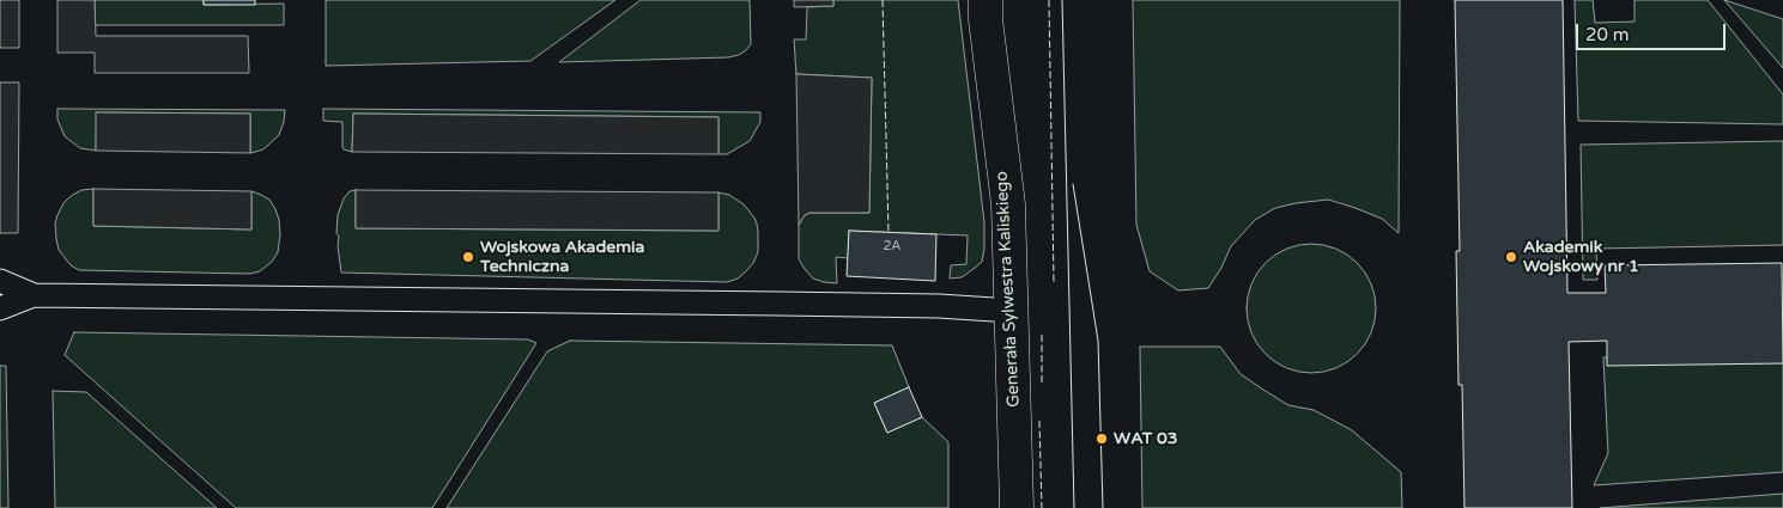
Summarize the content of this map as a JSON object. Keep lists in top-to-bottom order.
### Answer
{
  "streets": {
    "street": ["Generała Sylwestra Kaliskiego"]
  },
  "places": ["Wojskowa Akademia Techniczna", "Akademik Wojskowy nr 1", "WAT 03"],
  "house_numbers": ["2A"],
  "scale_bar": "20 m"
}
